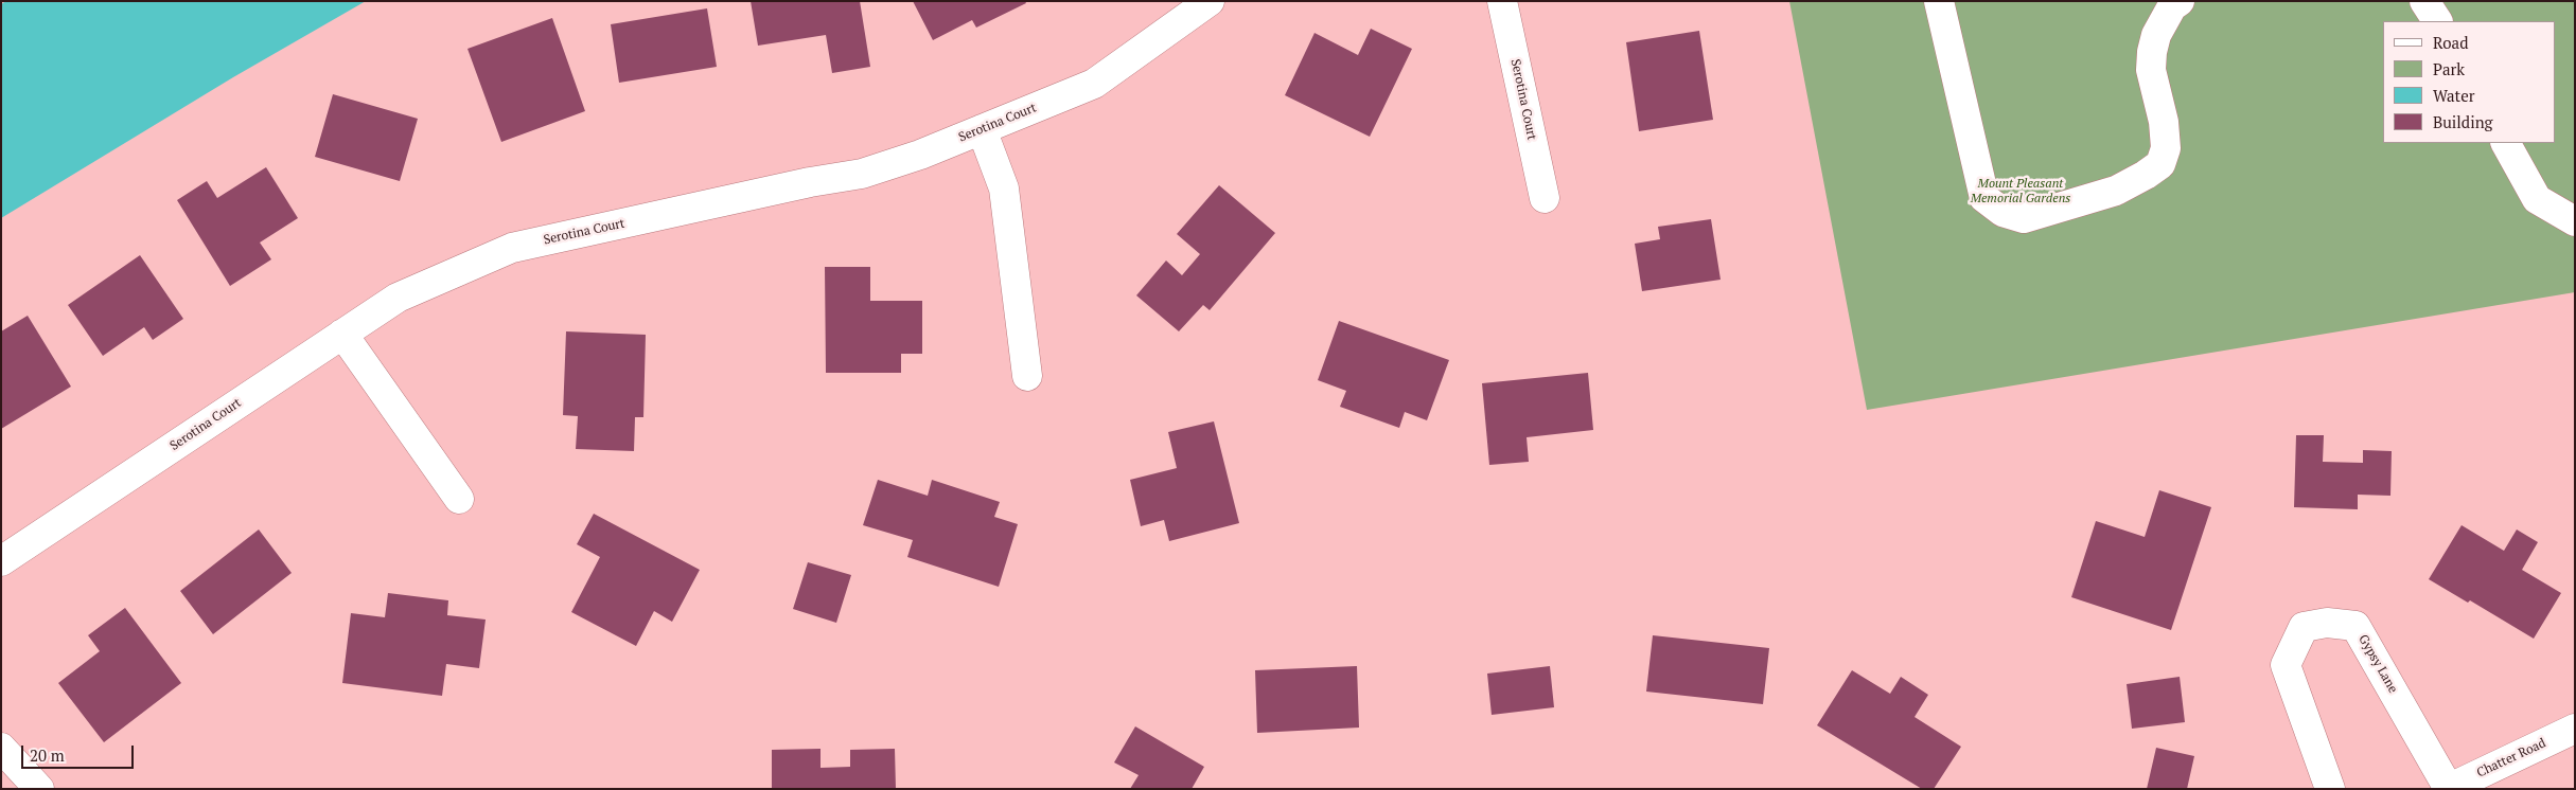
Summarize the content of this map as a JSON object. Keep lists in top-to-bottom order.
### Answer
{
  "streets": {
    "street": ["Serotina Court", "Gypsy Lane", "Chatter Road"]
  },
  "crossings": [
    ["Gypsy Lane", "Chatter Road"]
  ],
  "parks": ["Mount Pleasant Memorial Gardens"],
  "legend": [
    "Road",
    "Park",
    "Water",
    "Building"
  ],
  "scale_bar": "20 m"
}
